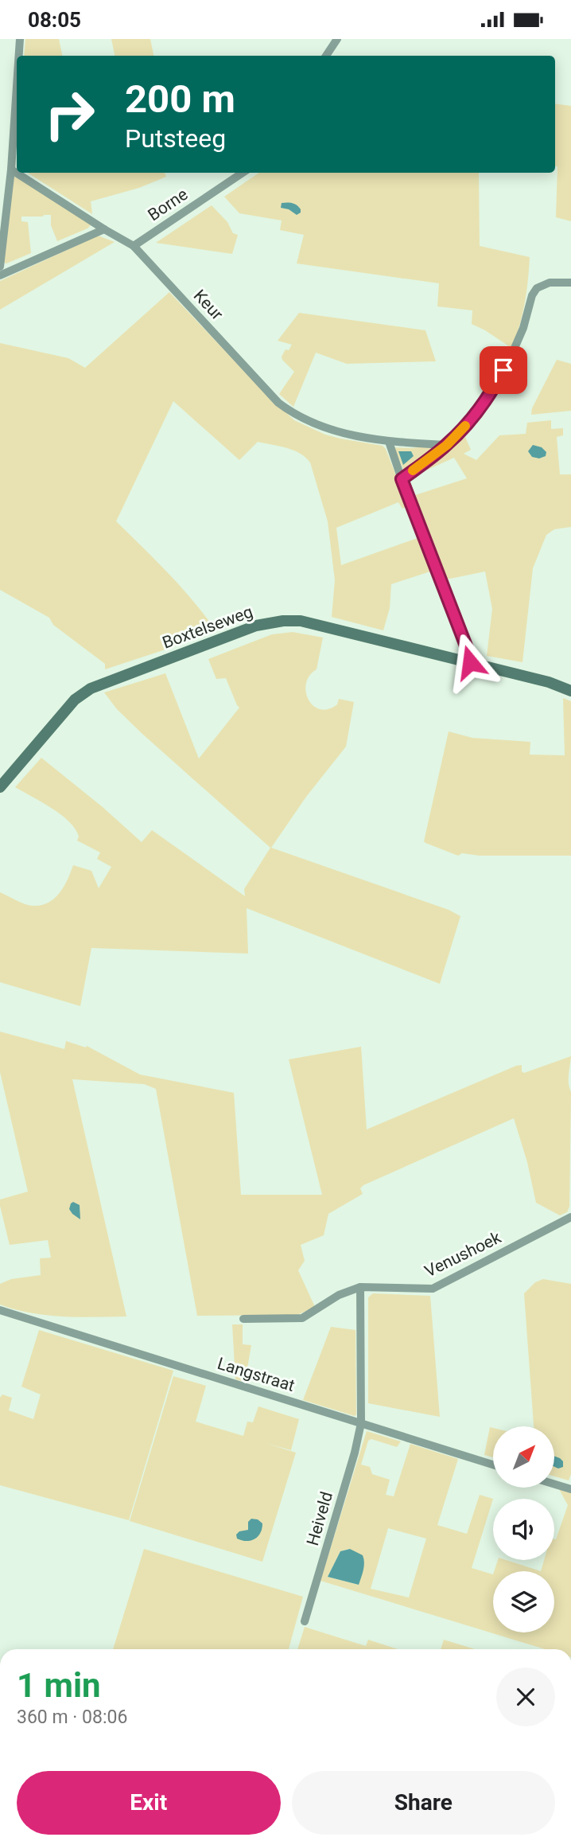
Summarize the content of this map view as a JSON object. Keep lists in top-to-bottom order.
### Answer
{
  "streets": {
    "main road": ["Boxtelseweg"],
    "street": [
      "Borne",
      "Keur",
      "Venushoek",
      "Langstraat",
      "Heiveld"
    ]
  },
  "crossings": [
    ["Borne", "Keur"],
    ["Langstraat", "Heiveld"]
  ],
  "north": "top right",
  "page": {
    "status": "08:05",
    "turn": ["200 m", "Putsteeg"],
    "heading": ["1 min", "360 m · 08:06"],
    "buttons": ["Exit", "Share"]
  }
}
